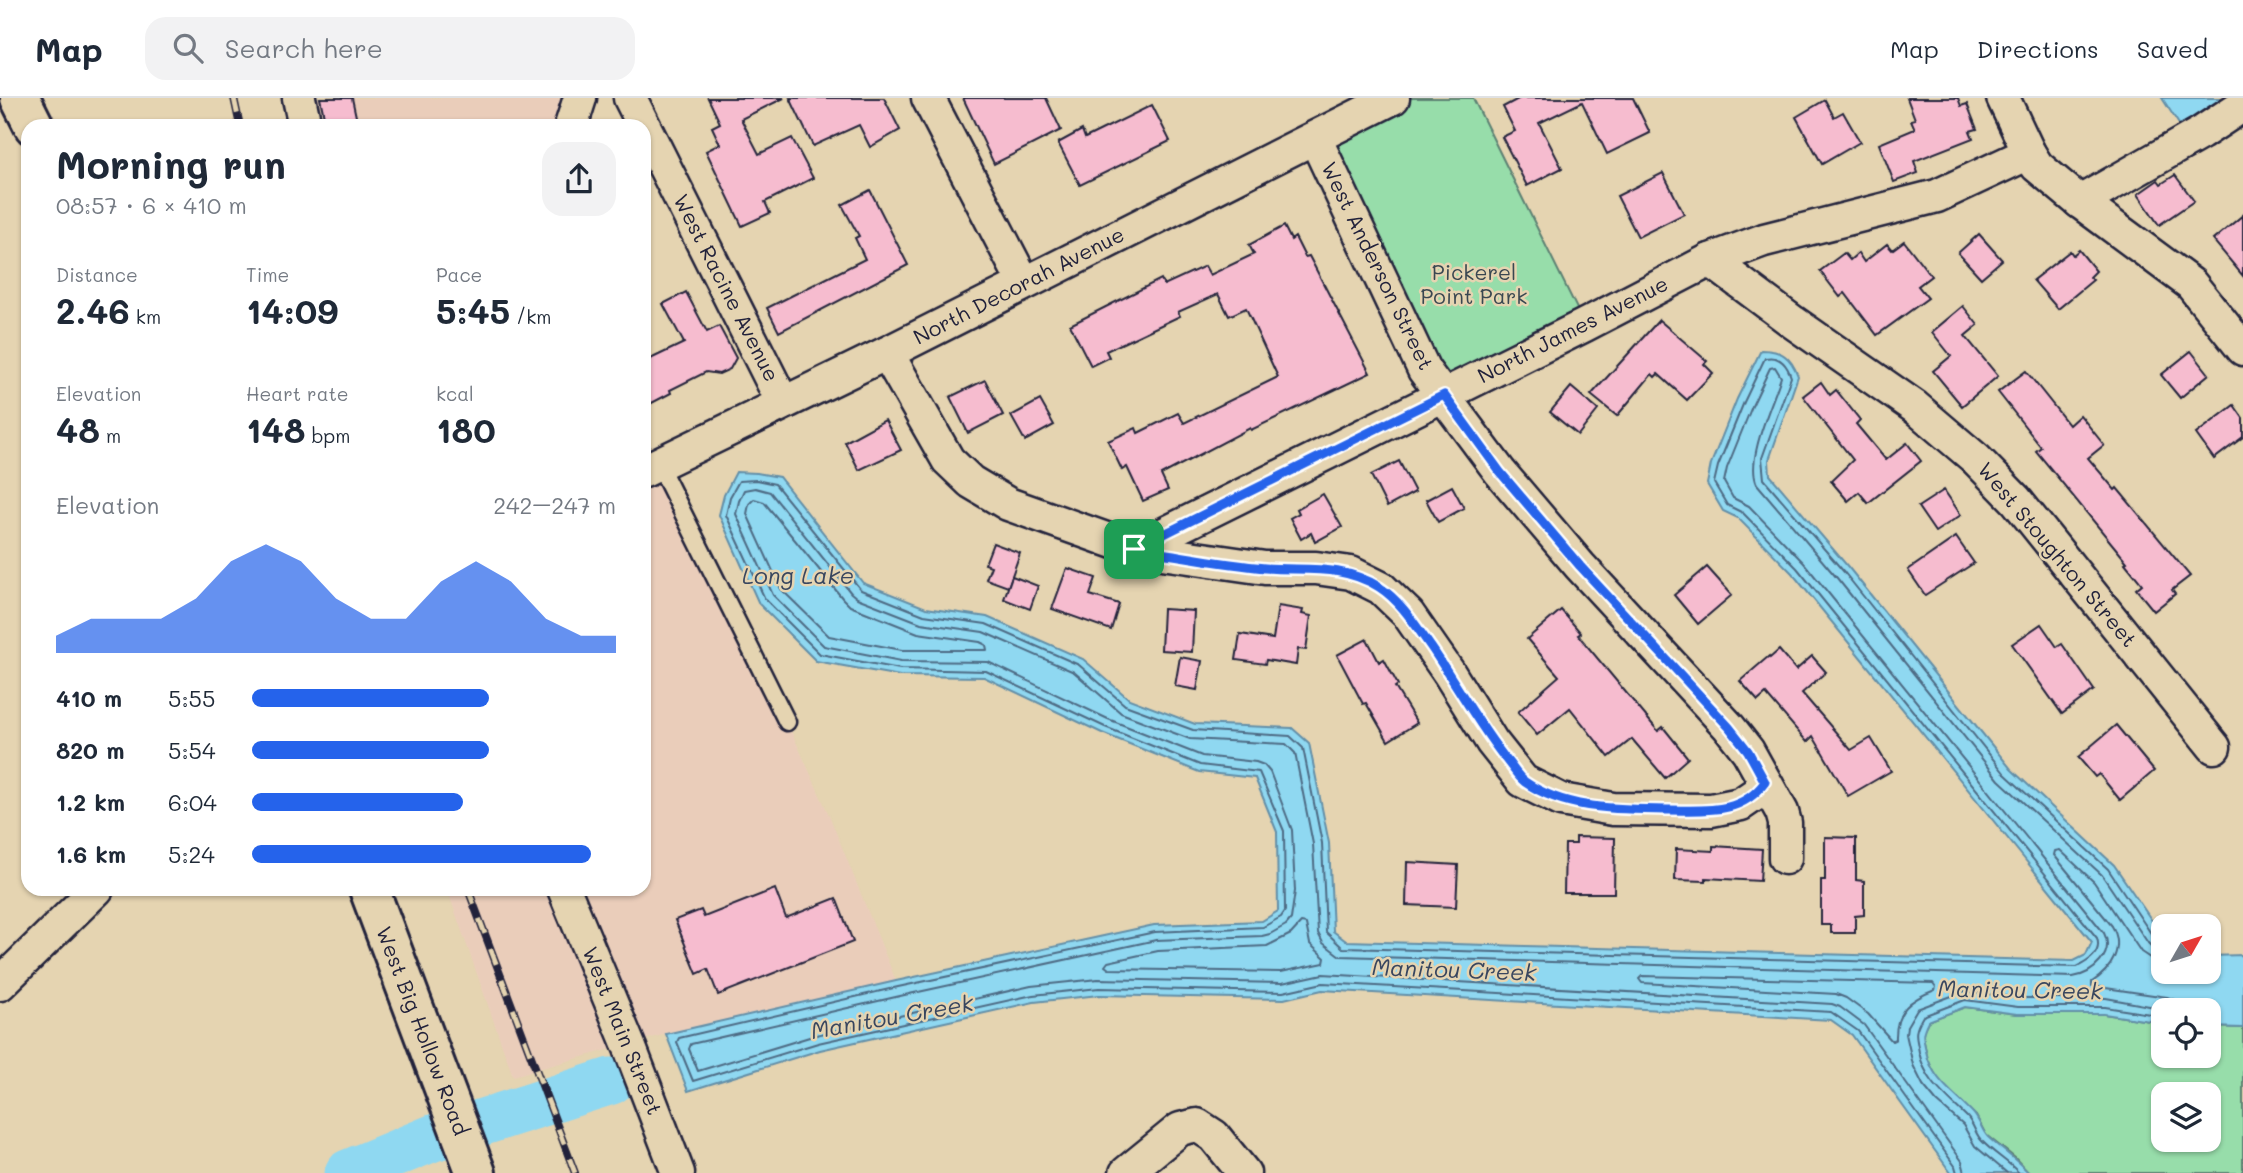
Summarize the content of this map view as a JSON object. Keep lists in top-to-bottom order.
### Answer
{
  "streets": {
    "main road": ["West Big Hollow Road"],
    "street": [
      "West Anderson Street",
      "North Decorah Avenue",
      "West Racine Avenue",
      "North James Avenue",
      "West Stoughton Street",
      "West Main Street"
    ]
  },
  "crossings": [
    ["West Anderson Street", "North Decorah Avenue"],
    ["West Anderson Street", "North James Avenue"],
    ["North Decorah Avenue", "West Racine Avenue"],
    ["North James Avenue", "West Stoughton Street"]
  ],
  "water": ["Long Lake", "Manitou Creek"],
  "parks": ["Pickerel Point Park"],
  "north": "top right",
  "page": {
    "header": "Map",
    "search": "Search here",
    "nav": ["Map", "Directions", "Saved"],
    "heading": ["Morning run", "08:57 · 6 × 410 m"],
    "stats": [
      ["Distance", "2.46 km"],
      ["Time", "14:09"],
      ["Pace", "5:45 /km"],
      ["Elevation", "48 m"],
      ["Heart rate", "148 bpm"],
      ["kcal", "180"]
    ],
    "chart": ["Elevation", "242–247 m"],
    "list": [
      {
        "name": "410 m",
        "note": "5:55"
      },
      {
        "name": "820 m",
        "note": "5:54"
      },
      {
        "name": "1.2 km",
        "note": "6:04"
      },
      {
        "name": "1.6 km",
        "note": "5:24"
      }
    ]
  }
}
